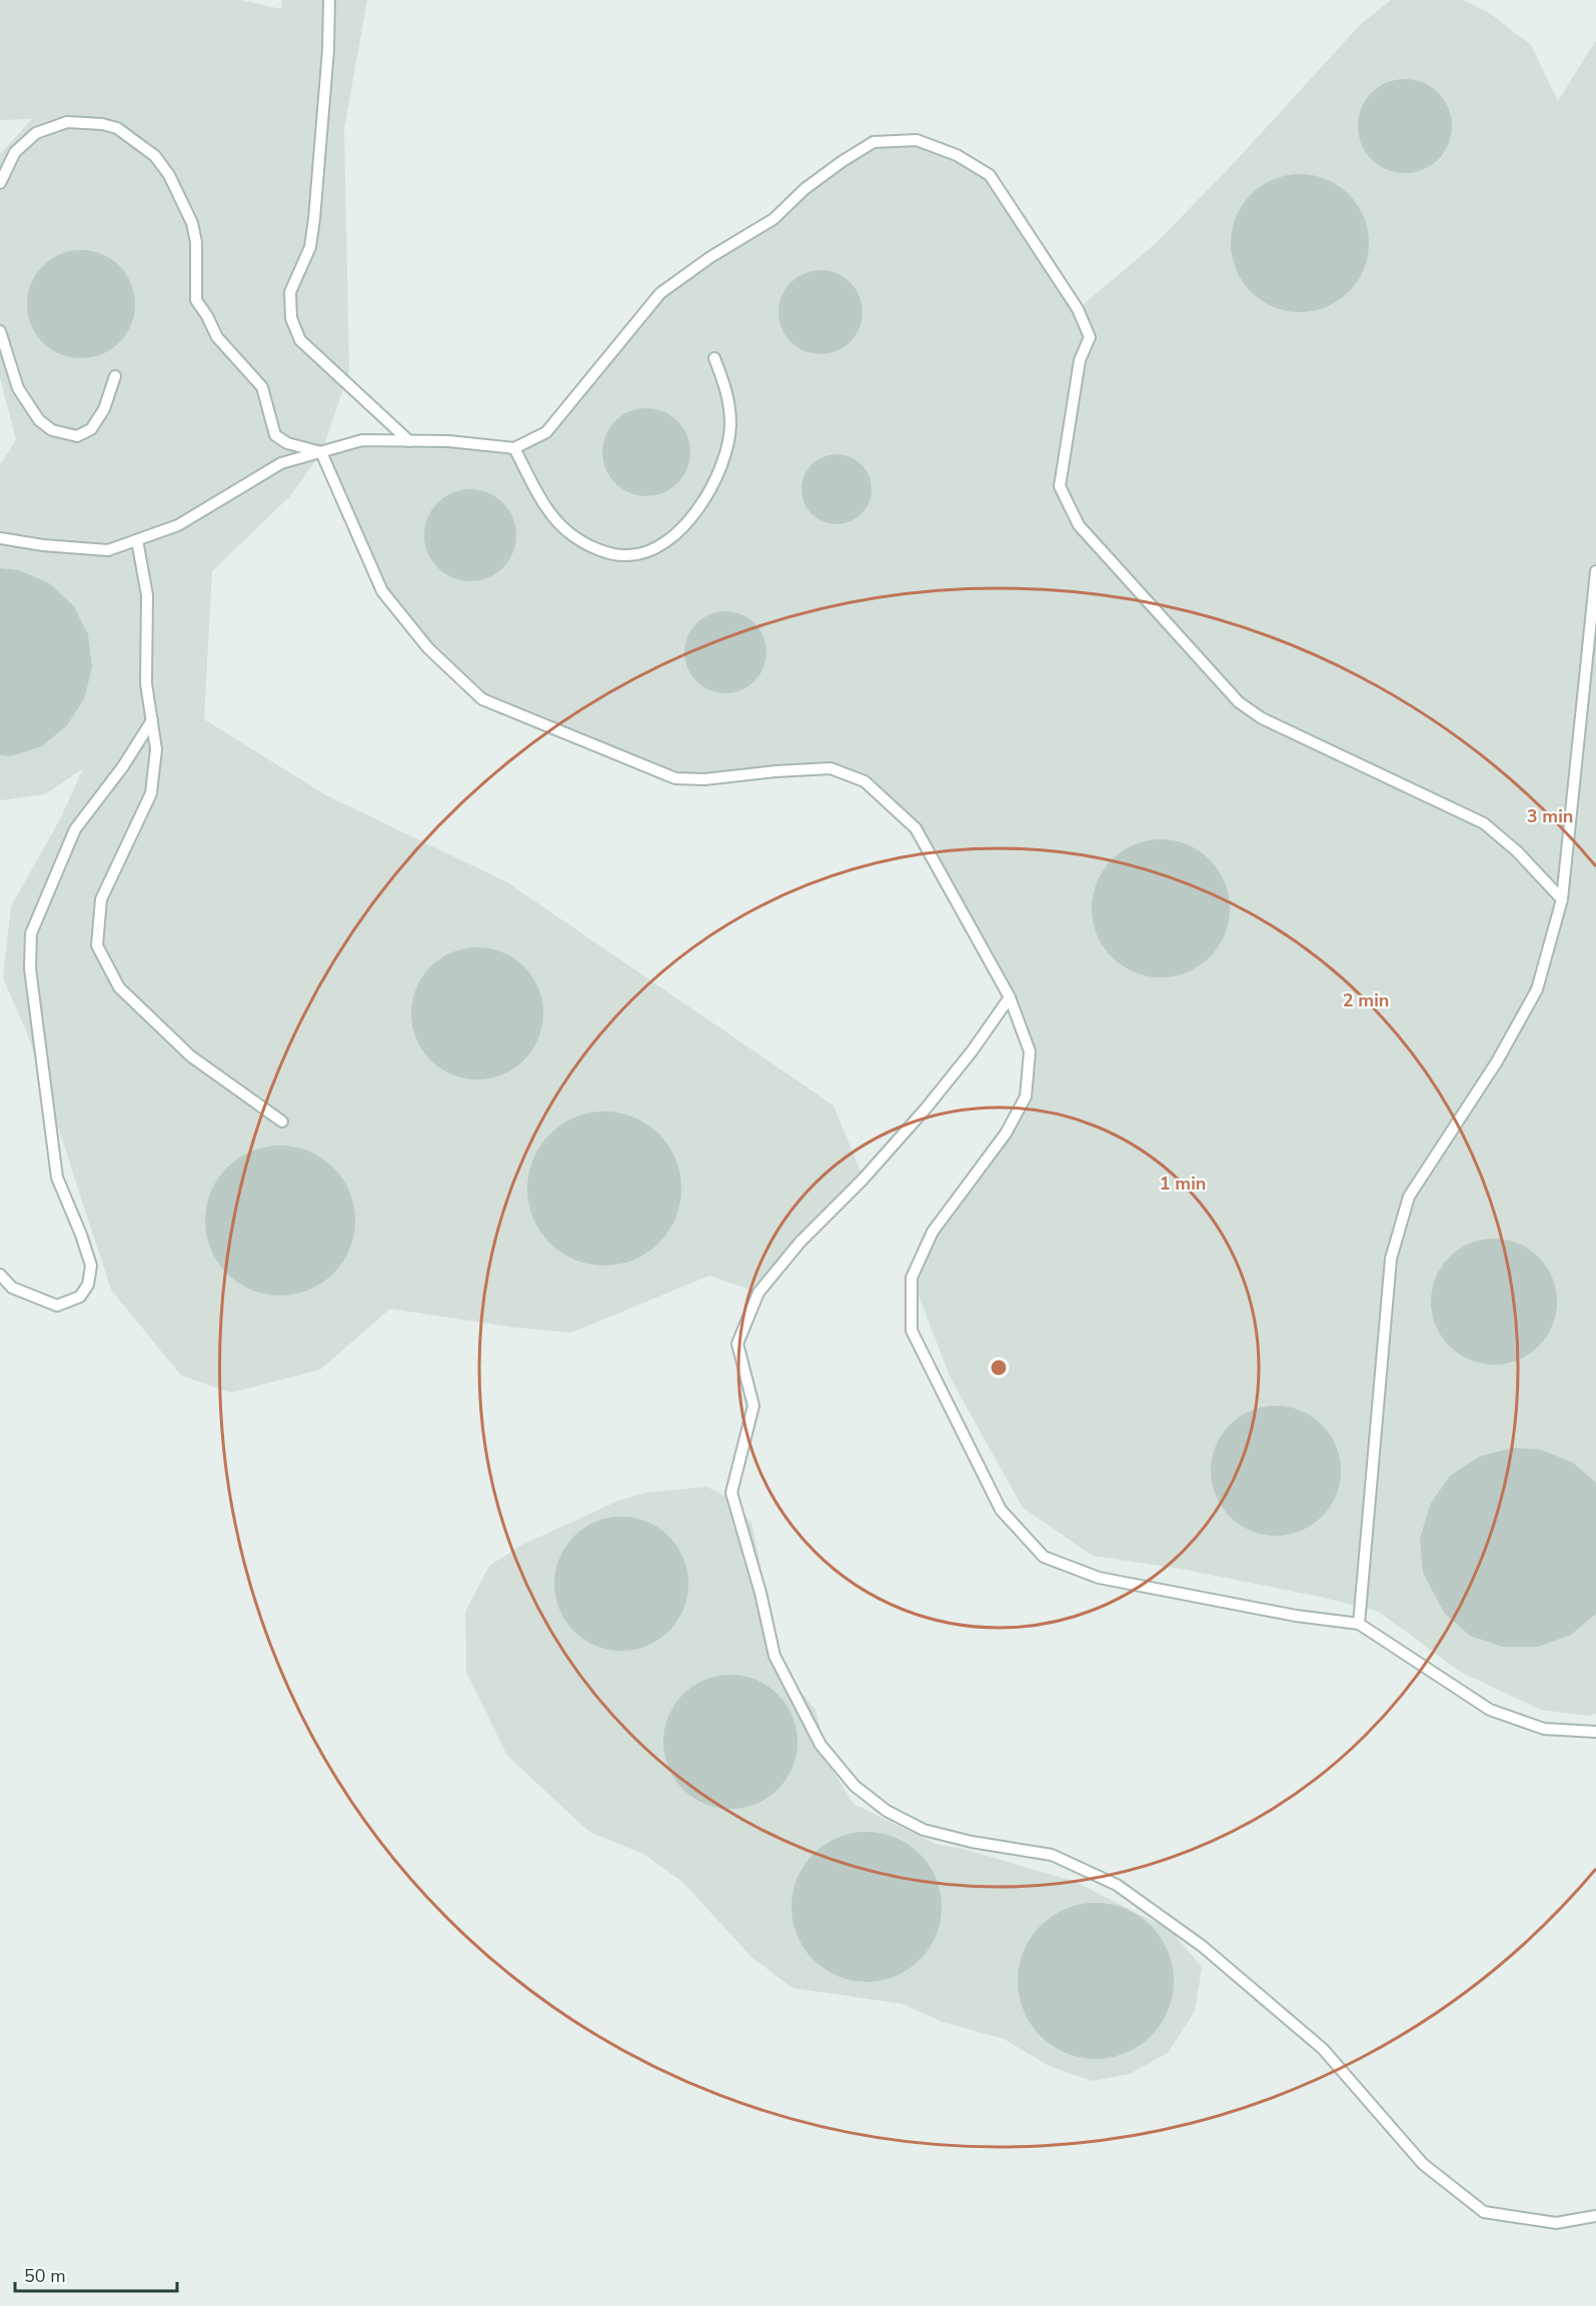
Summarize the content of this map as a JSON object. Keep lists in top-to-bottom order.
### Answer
{
  "scale_bar": "50 m",
  "rings": ["3 min", "2 min", "1 min"]
}
